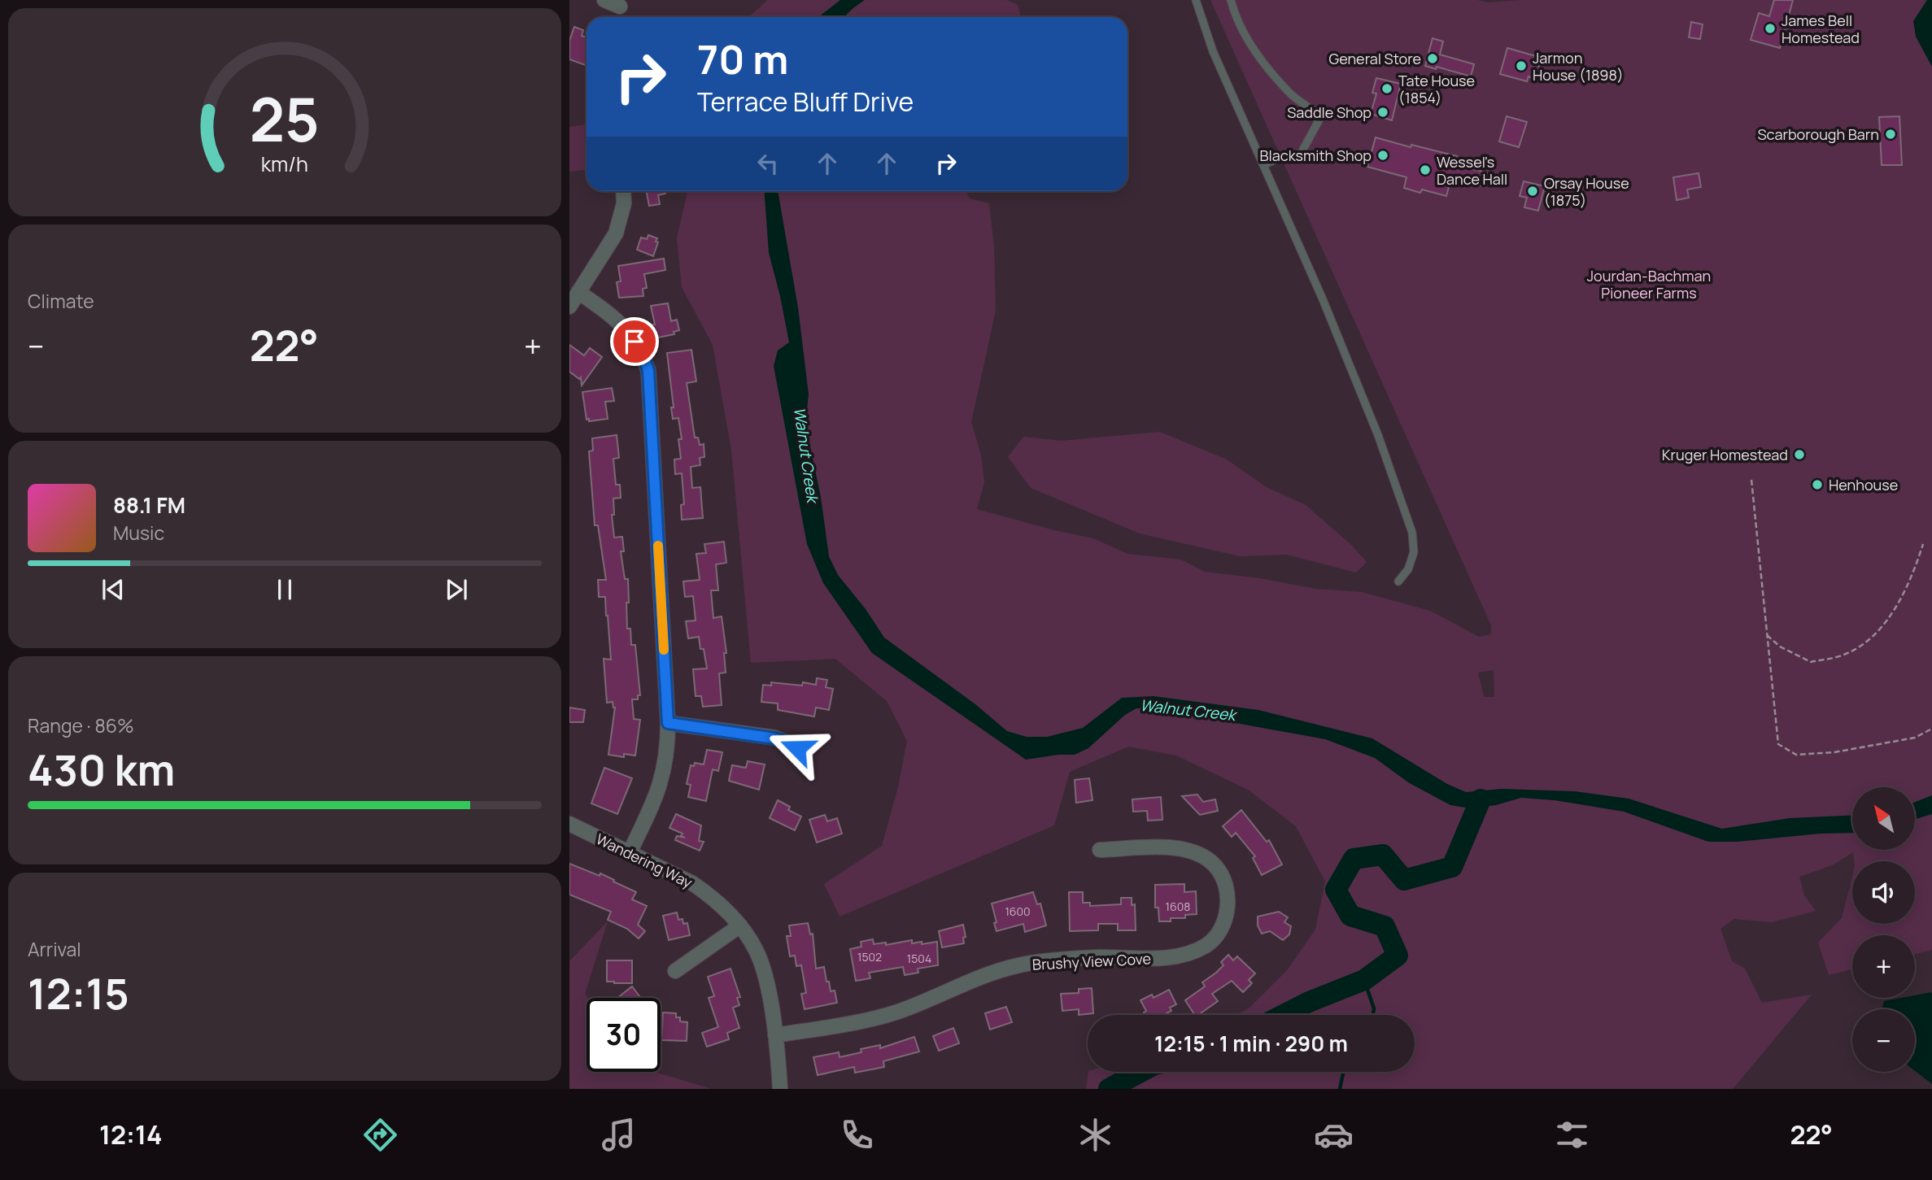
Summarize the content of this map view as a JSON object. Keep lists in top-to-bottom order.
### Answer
{
  "streets": {
    "street": ["Wandering Way", "Brushy View Cove"]
  },
  "crossings": [
    ["Wandering Way", "Brushy View Cove"]
  ],
  "water": ["Walnut Creek"],
  "parks": ["Jourdan-Bachman Pioneer Farms"],
  "places": [
    "James Bell Homestead",
    "General Store",
    "Jarmon House (1898)",
    "Tate House (1854)",
    "Saddle Shop",
    "Scarborough Barn",
    "Blacksmith Shop",
    "Wessel's Dance Hall",
    "Orsay House (1875)",
    "Kruger Homestead",
    "Henhouse"
  ],
  "house_numbers": [
    "1608",
    "1600",
    "1502",
    "1504"
  ],
  "north": "top left",
  "page": {
    "turn": ["70 m", "Terrace Bluff Drive"],
    "tile": [
      "Climate",
      ["Range · 86%", "430 km"],
      ["Arrival", "12:15"]
    ],
    "heat": ["−", "22°", "+"],
    "song": ["88.1 FM", "Music"],
    "map_buttons": ["+", "−"],
    "limit": "30",
    "trip": "12:15 · 1 min · 290 m",
    "tabs": ["12:14", "22°"],
    "gauge": ["25", "km/h"]
  }
}
